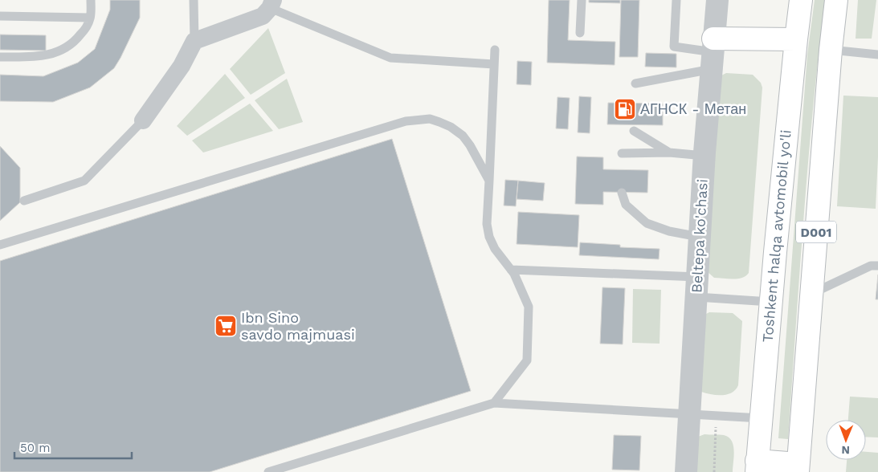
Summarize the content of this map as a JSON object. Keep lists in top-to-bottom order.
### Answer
{
  "streets": {
    "highway": ["D001", "Toshkent halqa avtomobil yo'li"],
    "street": ["Beltepa ko'chasi"]
  },
  "places": {
    "fuel station": ["АГНСК - Метан"],
    "supermarket": ["Ibn Sino savdo majmuasi"]
  },
  "scale_bar": "50 m",
  "north": "bottom"
}
